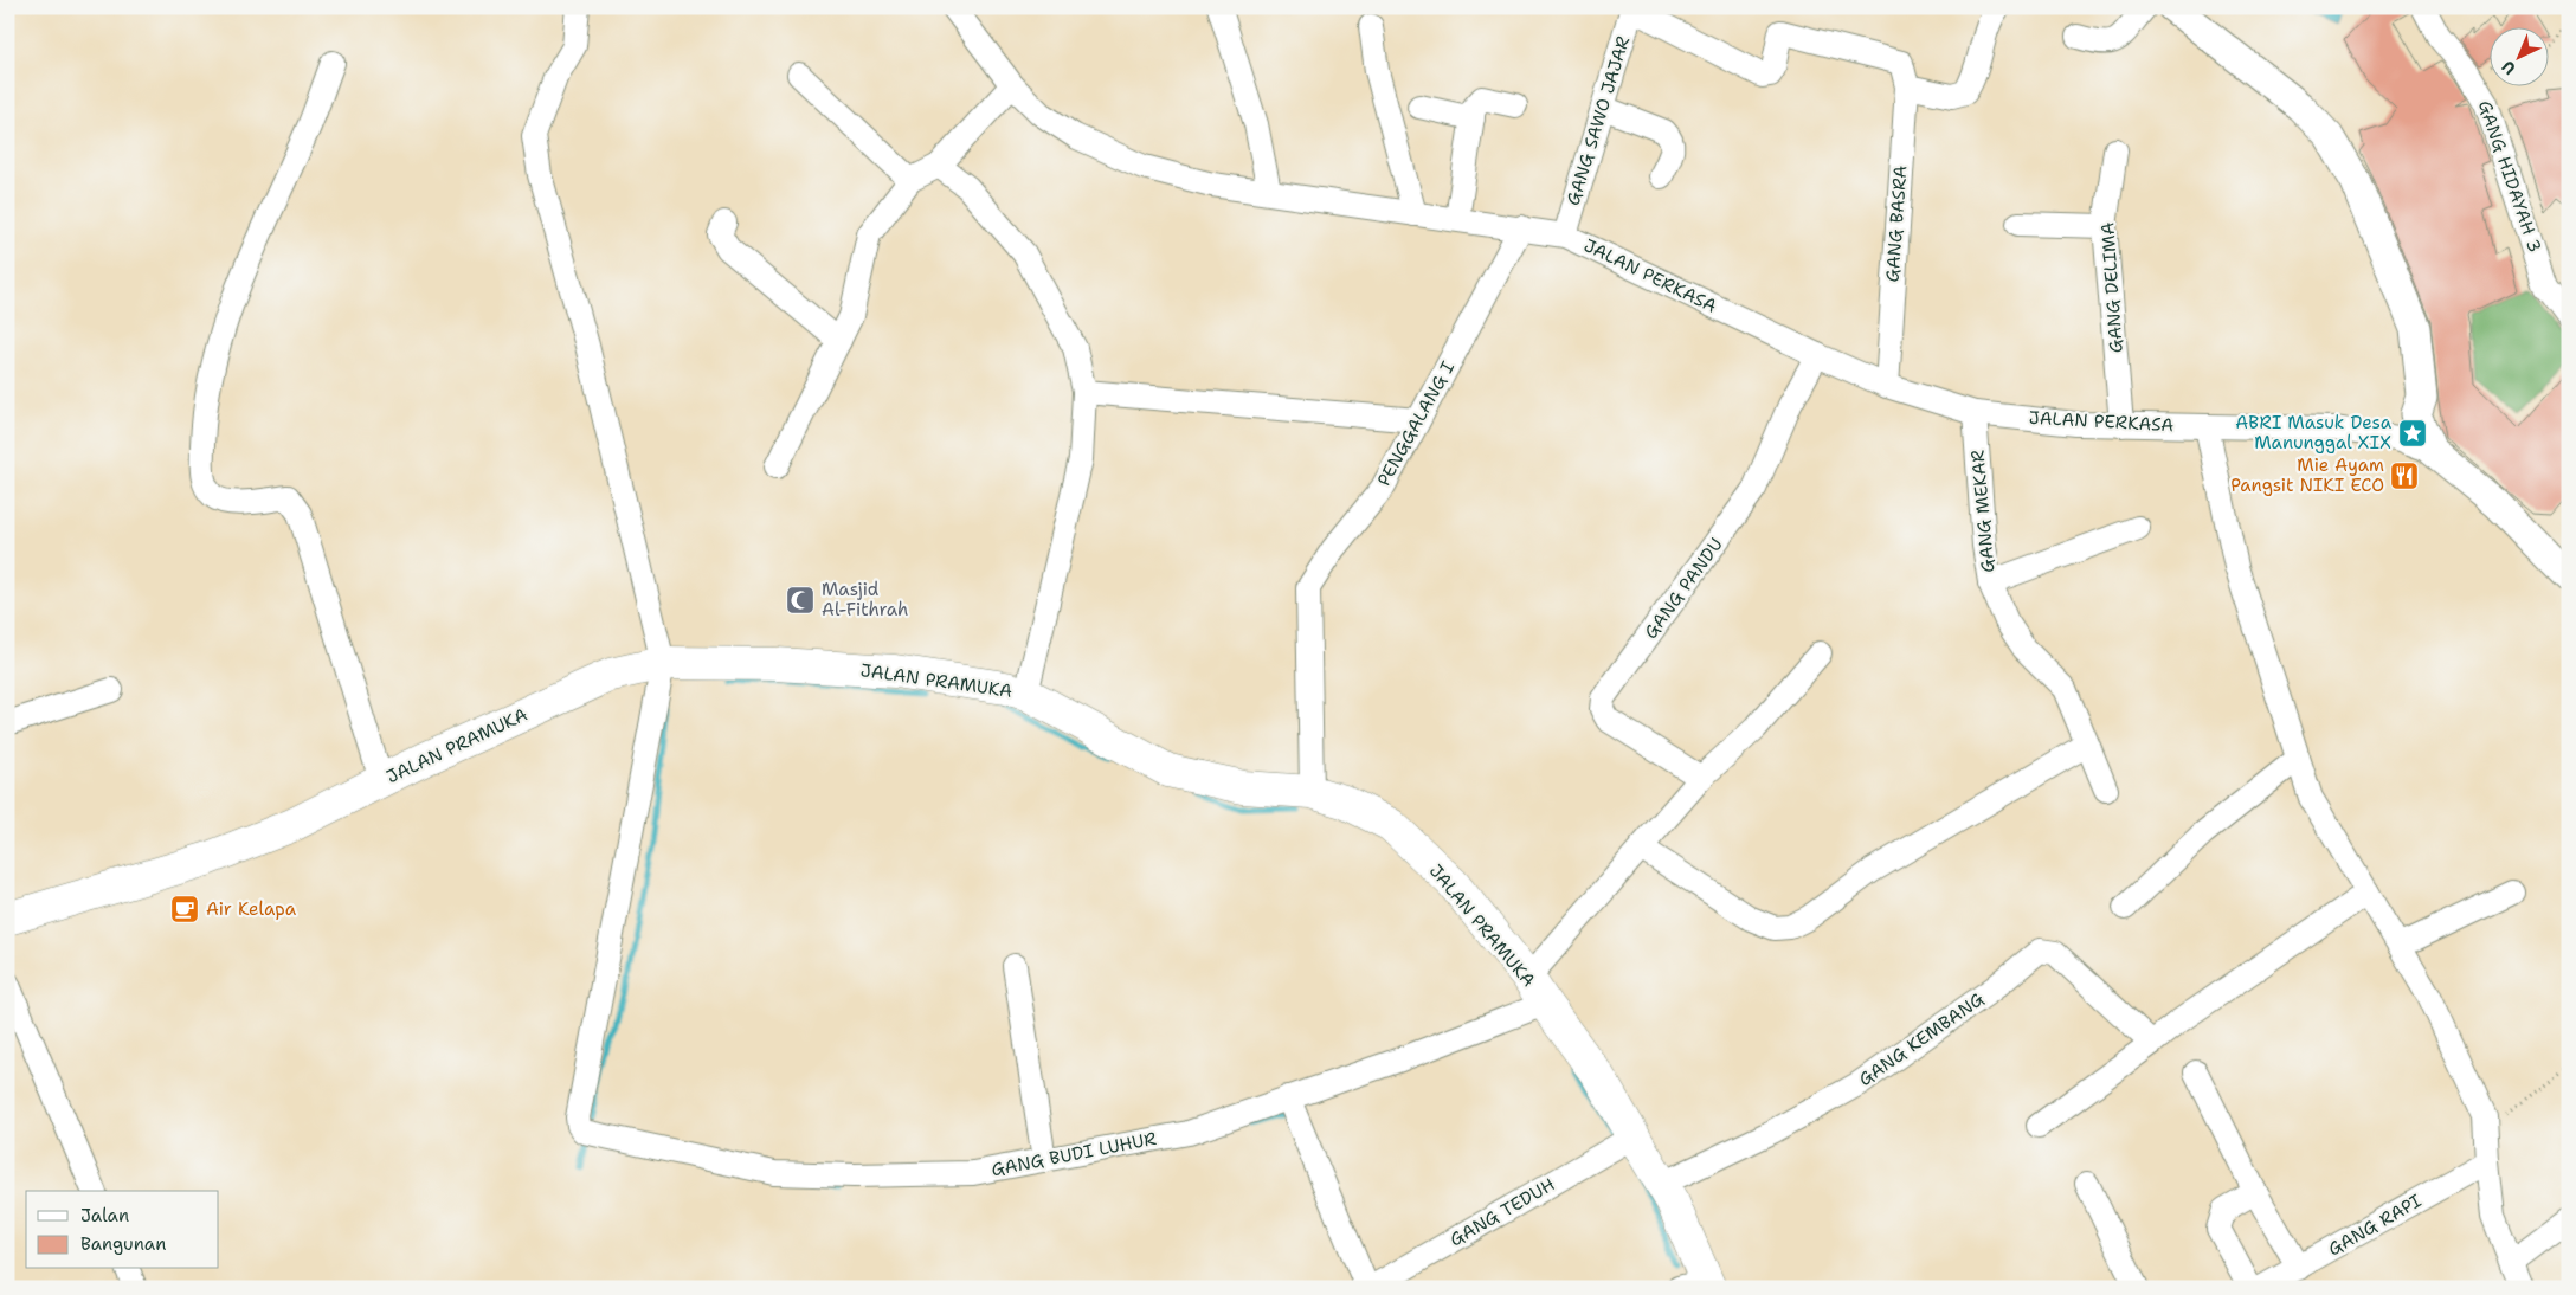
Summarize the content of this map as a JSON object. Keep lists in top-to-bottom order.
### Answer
{
  "streets": {
    "main road": ["JALAN PRAMUKA"],
    "street": [
      "GANG SAWO JAJAR",
      "GANG HIDAYAH 3",
      "GANG BASRA",
      "JALAN PERKASA",
      "GANG DELIMA",
      "PENGGALANG I",
      "GANG MEKAR",
      "GANG PANDU",
      "GANG KEMBANG",
      "GANG BUDI LUHUR",
      "GANG TEDUH",
      "GANG RAPI"
    ]
  },
  "crossings": [
    ["GANG SAWO JAJAR", "GANG BASRA"],
    ["GANG SAWO JAJAR", "JALAN PERKASA"],
    ["GANG BASRA", "JALAN PERKASA"],
    ["JALAN PERKASA", "GANG DELIMA"],
    ["JALAN PERKASA", "PENGGALANG I"],
    ["JALAN PERKASA", "GANG MEKAR"],
    ["JALAN PERKASA", "GANG PANDU"],
    ["PENGGALANG I", "JALAN PRAMUKA"],
    ["JALAN PRAMUKA", "GANG KEMBANG"],
    ["JALAN PRAMUKA", "GANG BUDI LUHUR"],
    ["JALAN PRAMUKA", "GANG TEDUH"]
  ],
  "places": {
    "place": ["ABRI Masuk Desa Manunggal XIX"],
    "restaurant": ["Mie Ayam Pangsit NIKI ECO"],
    "mosque": ["Masjid Al-Fithrah"],
    "cafe": ["Air Kelapa"]
  },
  "legend": ["Jalan", "Bangunan"],
  "north": "bottom left"
}
